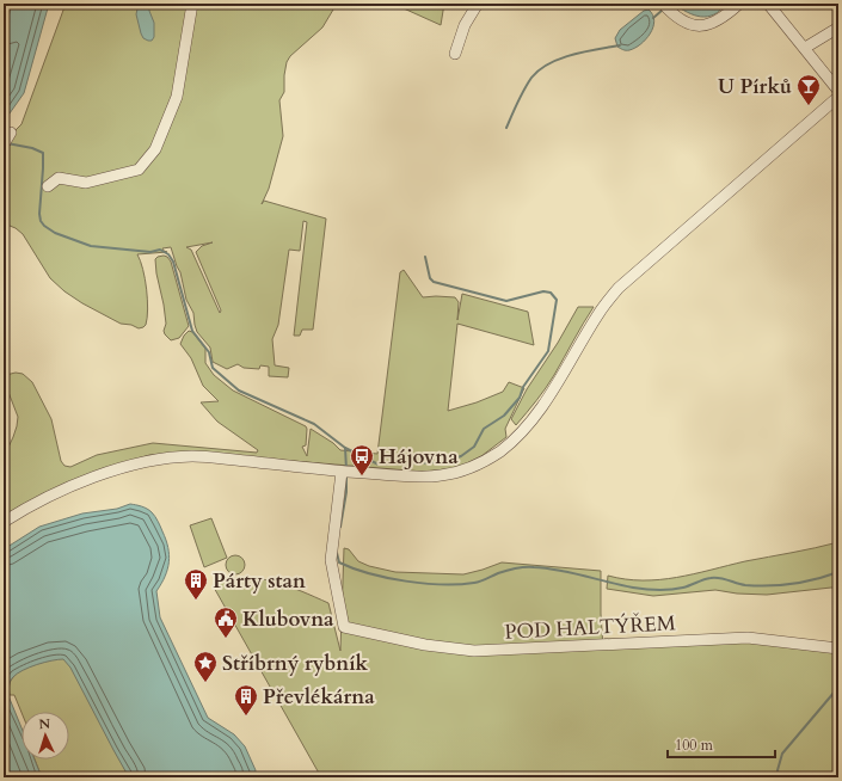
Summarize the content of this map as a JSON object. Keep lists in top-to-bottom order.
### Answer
{
  "streets": {
    "street": ["POD HALTÝŘEM"]
  },
  "places": {
    "bar": ["U Pírků"],
    "bus stop": ["Hájovna"],
    "building": ["Párty stan", "Převlékárna"],
    "public building": ["Klubovna"],
    "place": ["Stříbrný rybník"]
  },
  "scale_bar": "100 m",
  "north": "top"
}
